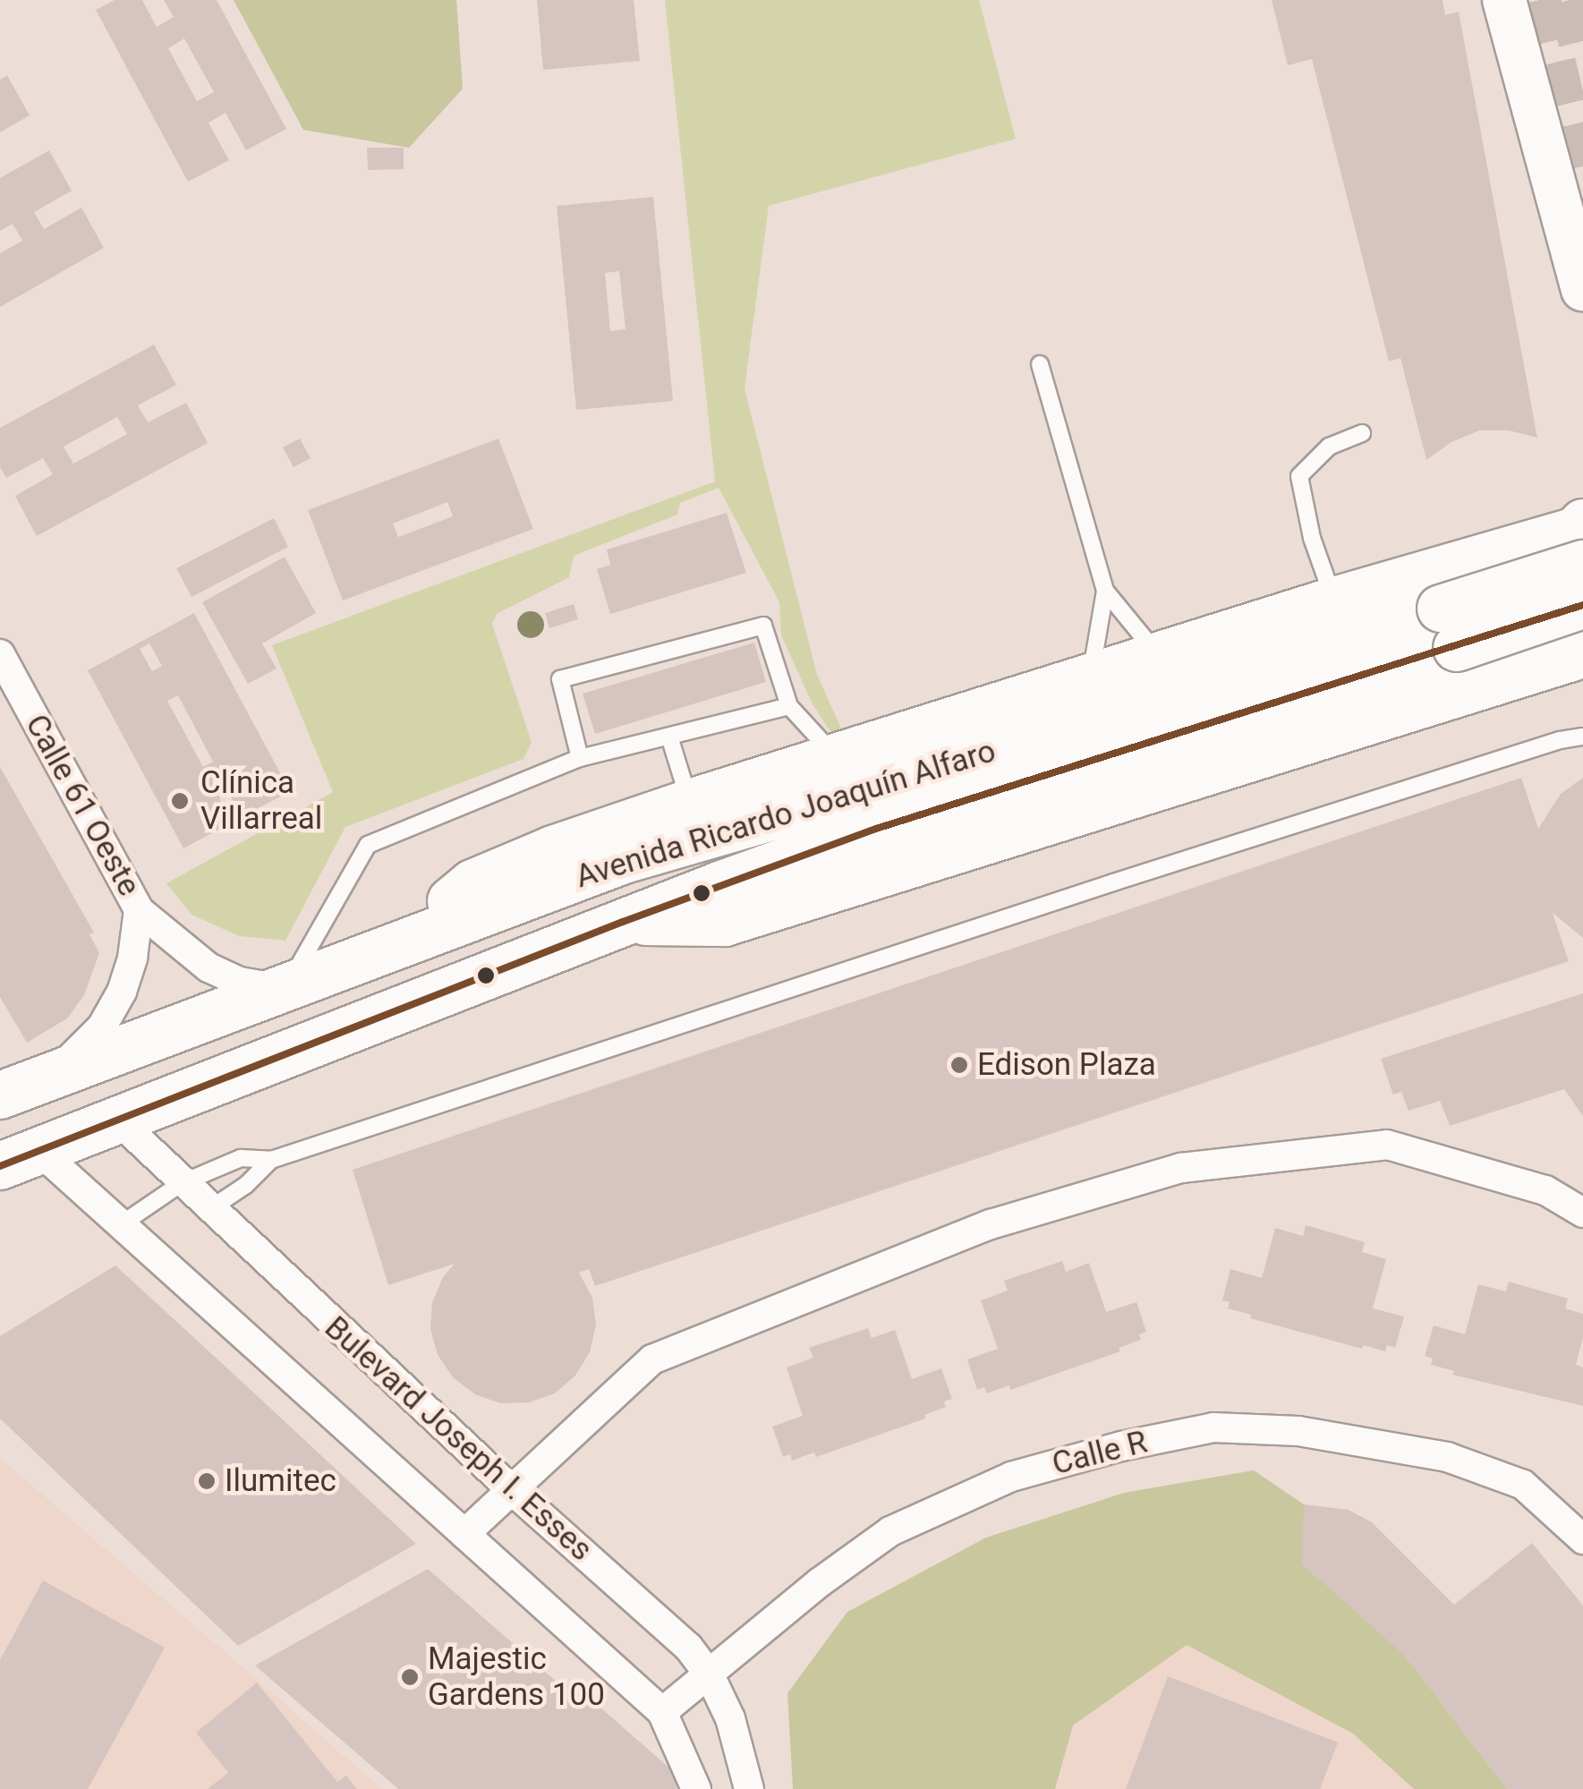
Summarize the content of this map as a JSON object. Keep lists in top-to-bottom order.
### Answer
{
  "streets": {
    "main road": ["Avenida Ricardo Joaquín Alfaro"],
    "street": ["Calle 61 Oeste", "Bulevard Joseph I. Esses", "Calle R"]
  },
  "crossings": [
    ["Calle 61 Oeste", "Avenida Ricardo Joaquín Alfaro"],
    ["Avenida Ricardo Joaquín Alfaro", "Bulevard Joseph I. Esses"],
    ["Bulevard Joseph I. Esses", "Calle R"]
  ],
  "places": [
    "Clínica Villarreal",
    "Edison Plaza",
    "Ilumitec",
    "Majestic Gardens 100"
  ]
}
